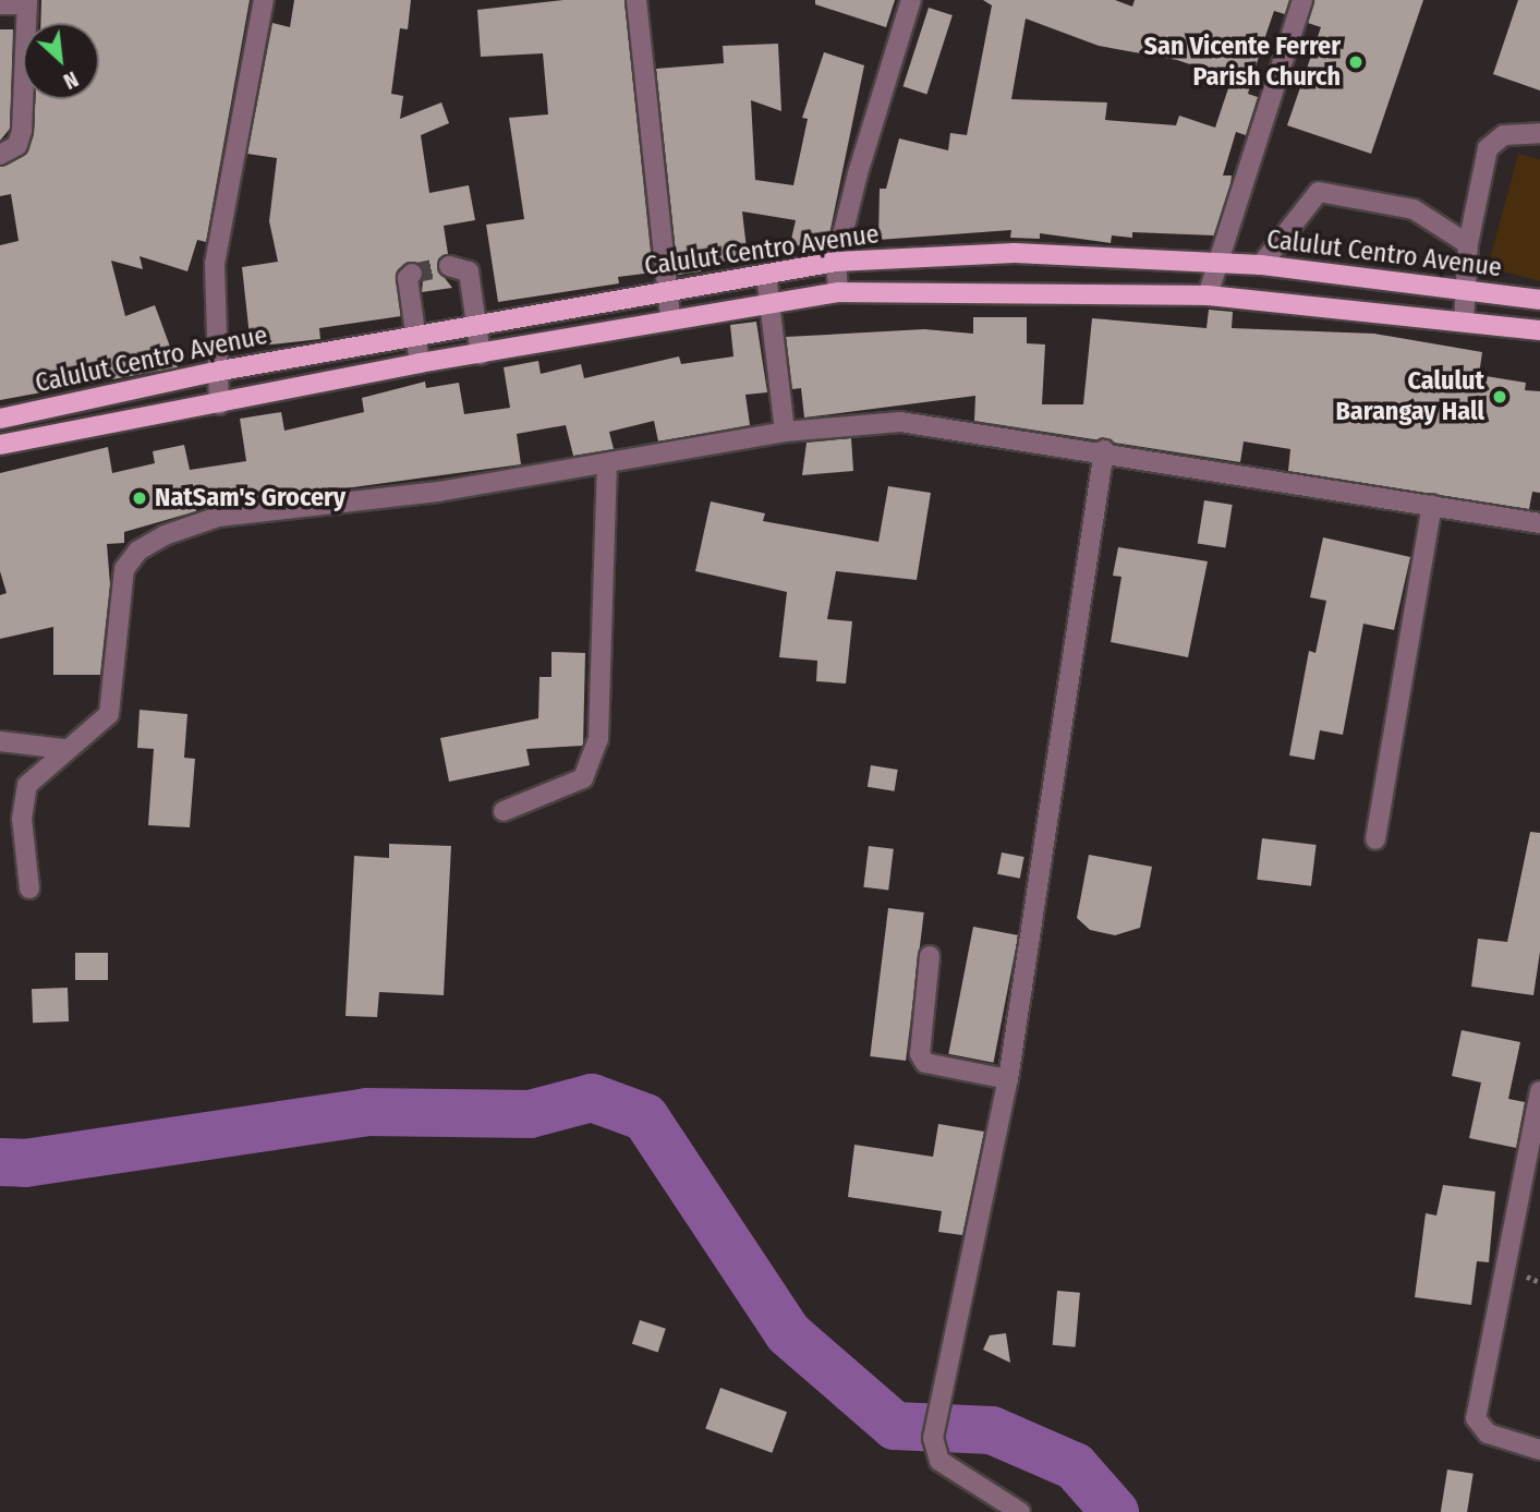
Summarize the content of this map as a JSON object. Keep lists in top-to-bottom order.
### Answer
{
  "streets": {
    "main road": ["Calulut Centro Avenue"]
  },
  "places": ["San Vicente Ferrer Parish Church", "Calulut Barangay Hall", "NatSam's Grocery"],
  "north": "bottom right"
}
